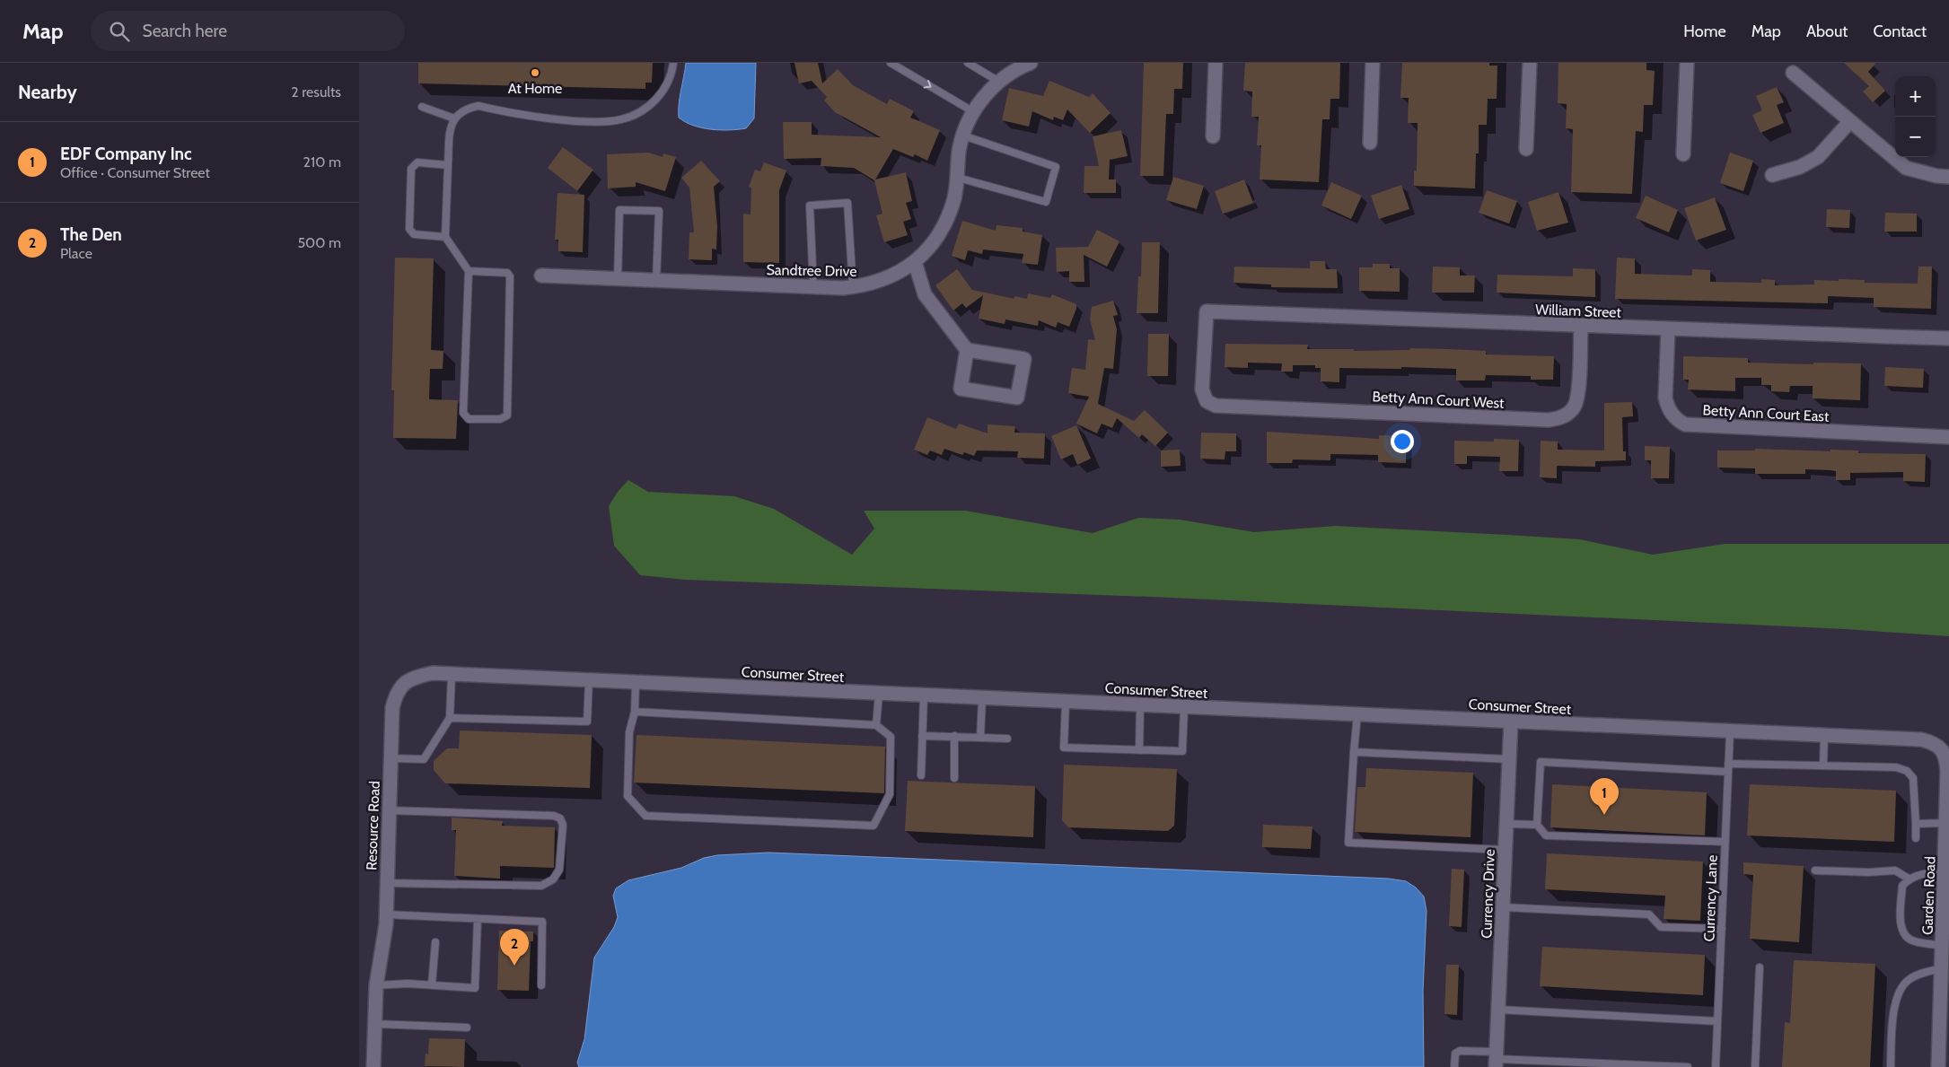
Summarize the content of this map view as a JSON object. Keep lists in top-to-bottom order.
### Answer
{
  "streets": {
    "street": [
      "Sandtree Drive",
      "William Street",
      "Betty Ann Court West",
      "Betty Ann Court East",
      "Consumer Street",
      "Resource Road",
      "Currency Drive",
      "Garden Road"
    ],
    "lane": ["Currency Lane"]
  },
  "crossings": [
    ["William Street", "Betty Ann Court West"],
    ["William Street", "Betty Ann Court East"],
    ["Consumer Street", "Resource Road"],
    ["Consumer Street", "Currency Drive"],
    ["Consumer Street", "Garden Road"],
    ["Consumer Street", "Currency Lane"]
  ],
  "places": ["At Home"],
  "page": {
    "header": "Map",
    "search": "Search here",
    "nav": [
      "Home",
      "Map",
      "About",
      "Contact"
    ],
    "heading": ["Nearby", "2 results"],
    "map_buttons": ["+", "−"],
    "list": [
      {
        "mark": "1",
        "name": "EDF Company Inc",
        "note": "Office · Consumer Street",
        "value": "210 m"
      },
      {
        "mark": "2",
        "name": "The Den",
        "note": "Place",
        "value": "500 m"
      }
    ],
    "pins": ["1", "2"]
  }
}
